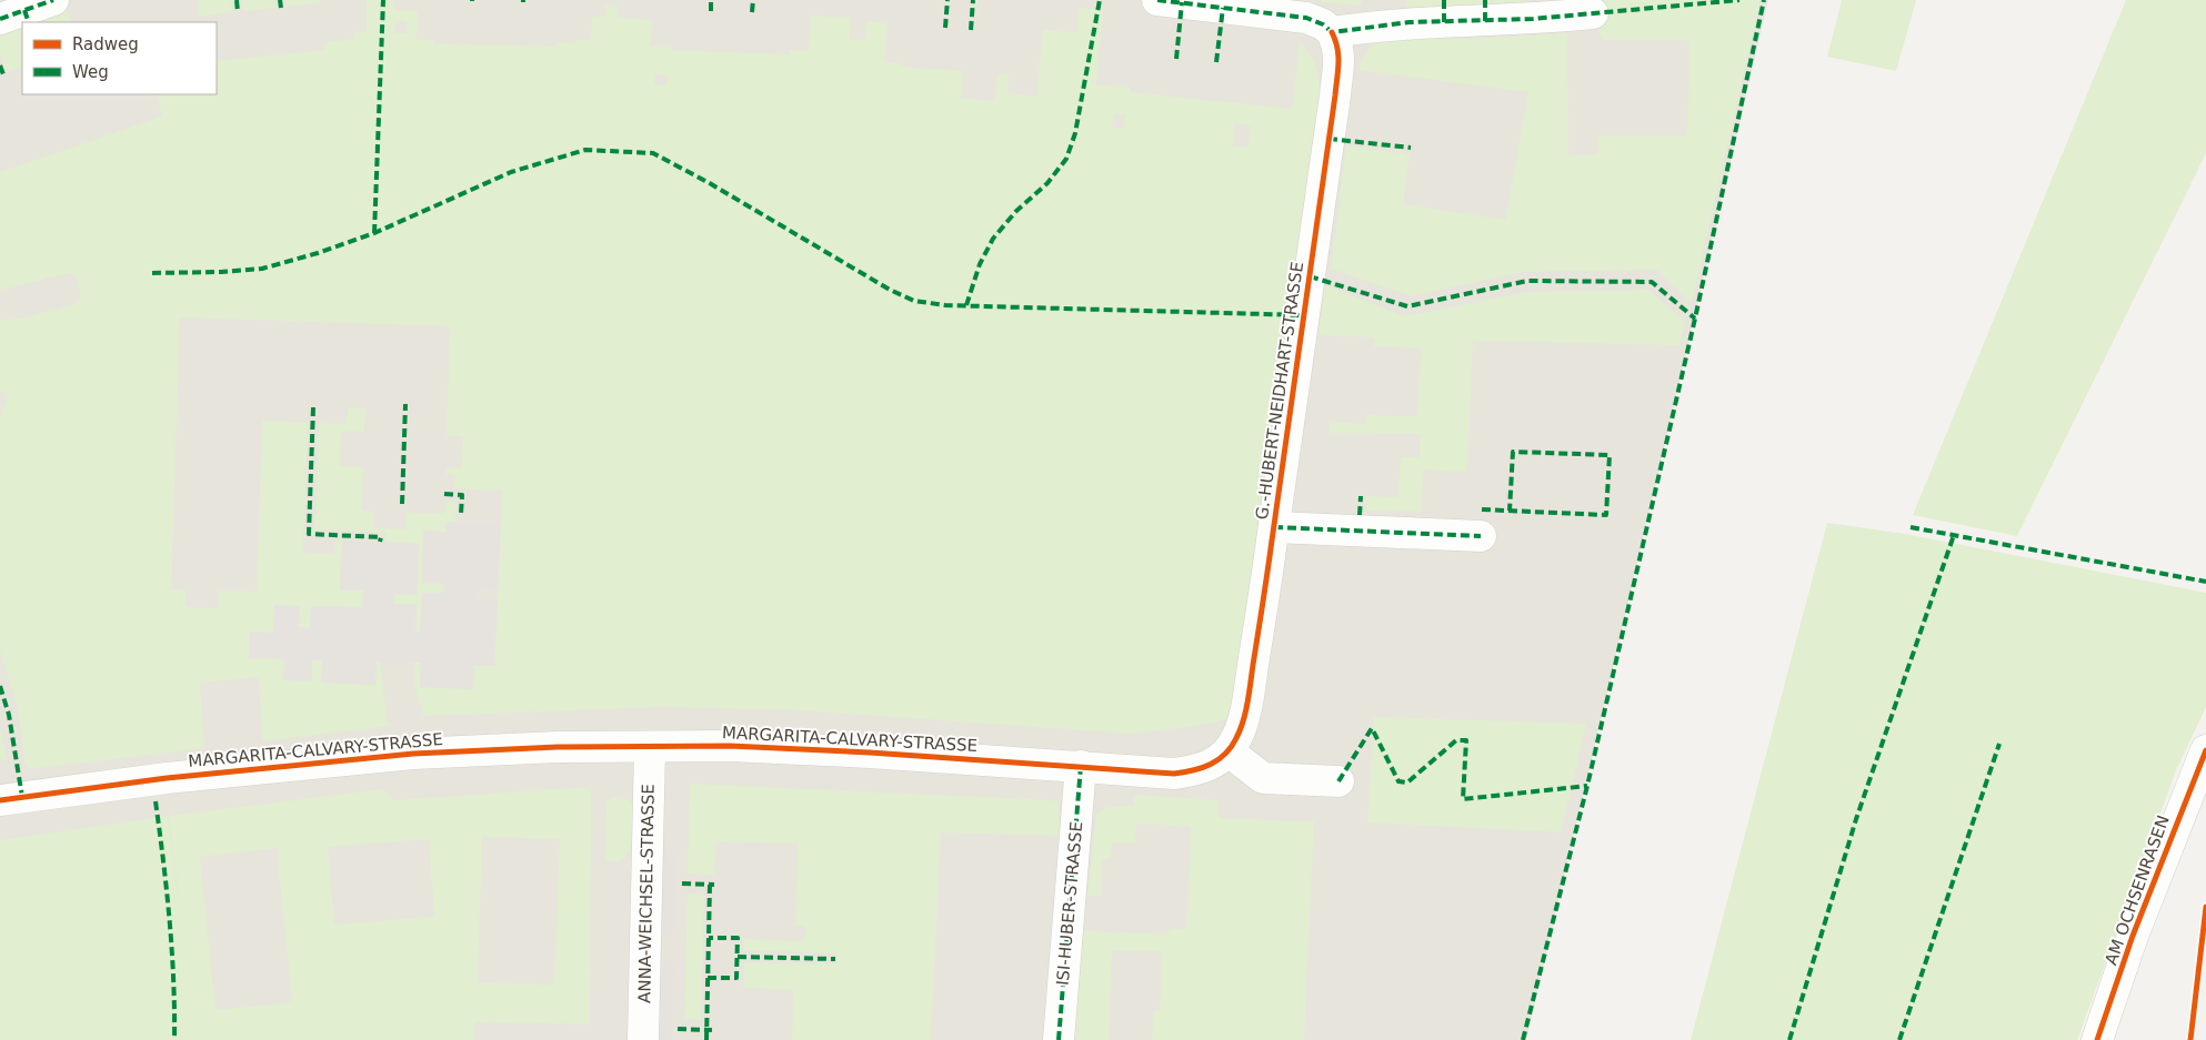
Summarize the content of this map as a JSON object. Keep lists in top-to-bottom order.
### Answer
{
  "streets": {
    "street": [
      "G.-HUBERT-NEIDHART-STRASSE",
      "MARGARITA-CALVARY-STRASSE",
      "AM OCHSENRASEN",
      "ANNA-WEICHSEL-STRASSE",
      "ISI-HUBER-STRASSE"
    ]
  },
  "crossings": [
    ["G.-HUBERT-NEIDHART-STRASSE", "MARGARITA-CALVARY-STRASSE"],
    ["MARGARITA-CALVARY-STRASSE", "ANNA-WEICHSEL-STRASSE"],
    ["MARGARITA-CALVARY-STRASSE", "ISI-HUBER-STRASSE"]
  ],
  "legend": ["Radweg", "Weg"]
}
